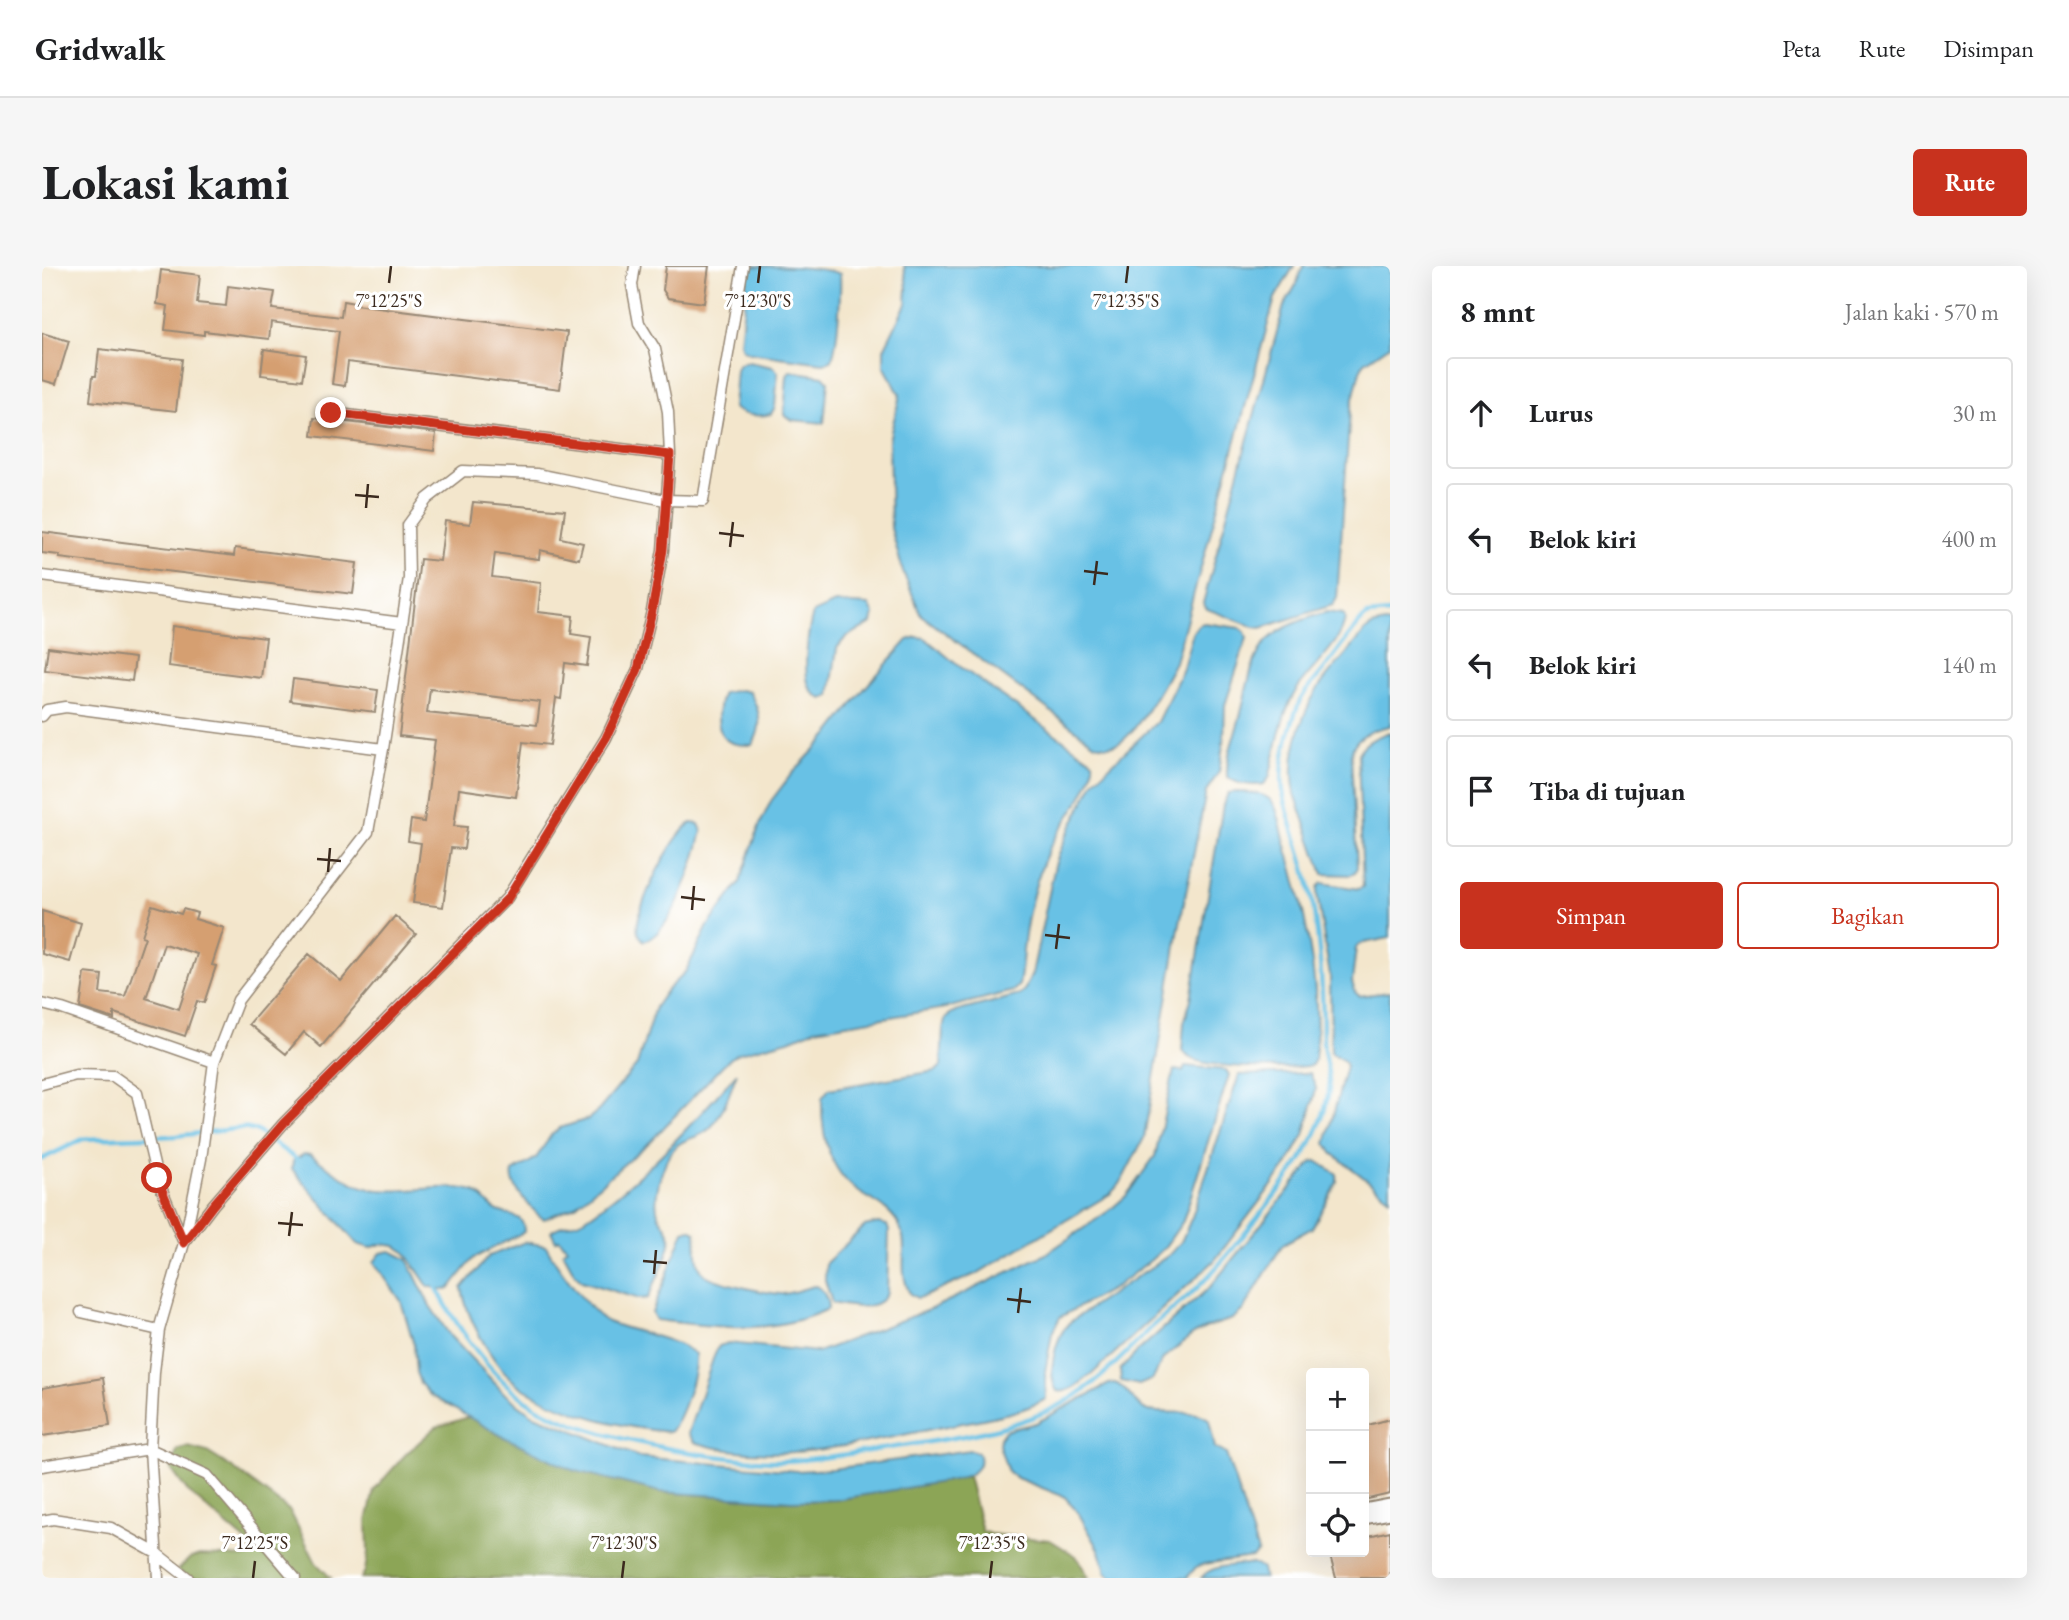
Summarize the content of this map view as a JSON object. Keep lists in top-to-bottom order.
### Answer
{
  "page": {
    "header": "Gridwalk",
    "nav": ["Peta", "Rute", "Disimpan"],
    "buttons": [
      "Rute",
      ["Simpan", "Bagikan"]
    ],
    "title": "Lokasi kami",
    "heading": ["8 mnt", "Jalan kaki · 570 m"],
    "list": [
      ["Lurus", "30 m"],
      ["Belok kiri", "400 m"],
      ["Belok kiri", "140 m"],
      "Tiba di tujuan"
    ],
    "map_buttons": ["+", "−"]
  },
  "coordinates": ["7°12'25\"S", "7°12'30\"S", "7°12'35\"S"]
}
